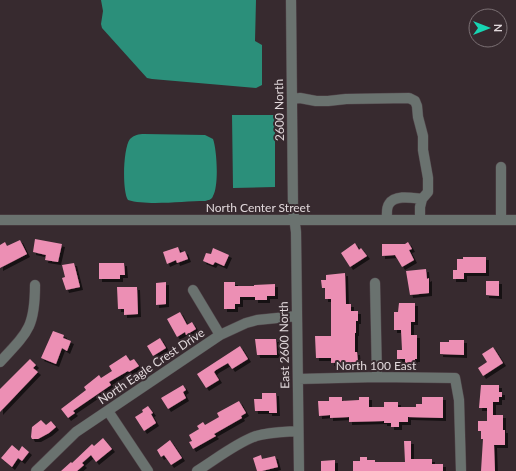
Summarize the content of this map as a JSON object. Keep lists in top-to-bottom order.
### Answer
{
  "streets": {
    "street": [
      "2600 North",
      "North Center Street",
      "East 2600 North",
      "North 100 East",
      "North Eagle Crest Drive"
    ]
  },
  "crossings": [
    ["2600 North", "North Center Street"],
    ["2600 North", "East 2600 North"],
    ["North Center Street", "East 2600 North"],
    ["East 2600 North", "North 100 East"],
    ["East 2600 North", "North Eagle Crest Drive"]
  ],
  "north": "right"
}
